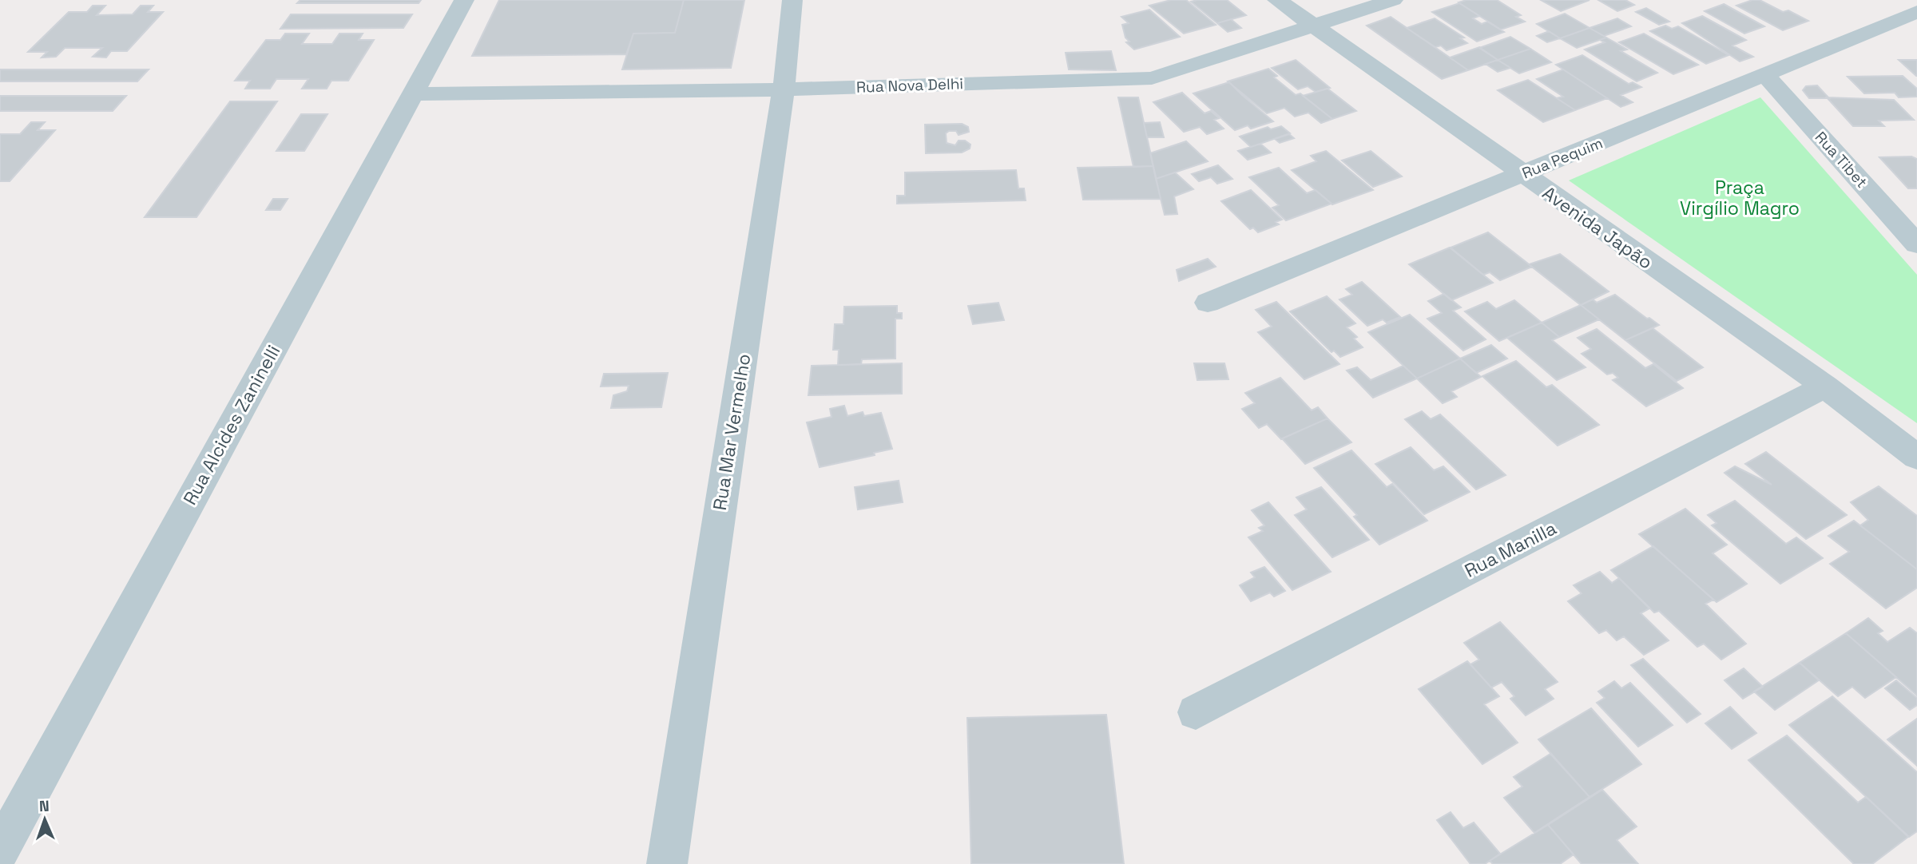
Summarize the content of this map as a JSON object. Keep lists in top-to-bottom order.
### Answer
{
  "streets": {
    "street": [
      "Rua Nova Delhi",
      "Rua Pequim",
      "Rua Tibet",
      "Avenida Japão",
      "Rua Alcides Zaninelli",
      "Rua Mar Vermelho",
      "Rua Manilla"
    ]
  },
  "crossings": [
    ["Rua Nova Delhi", "Avenida Japão"],
    ["Rua Nova Delhi", "Rua Alcides Zaninelli"],
    ["Rua Nova Delhi", "Rua Mar Vermelho"],
    ["Rua Pequim", "Rua Tibet"],
    ["Rua Pequim", "Avenida Japão"],
    ["Avenida Japão", "Rua Manilla"]
  ],
  "parks": ["Praça Virgílio Magro"],
  "north": "top"
}
